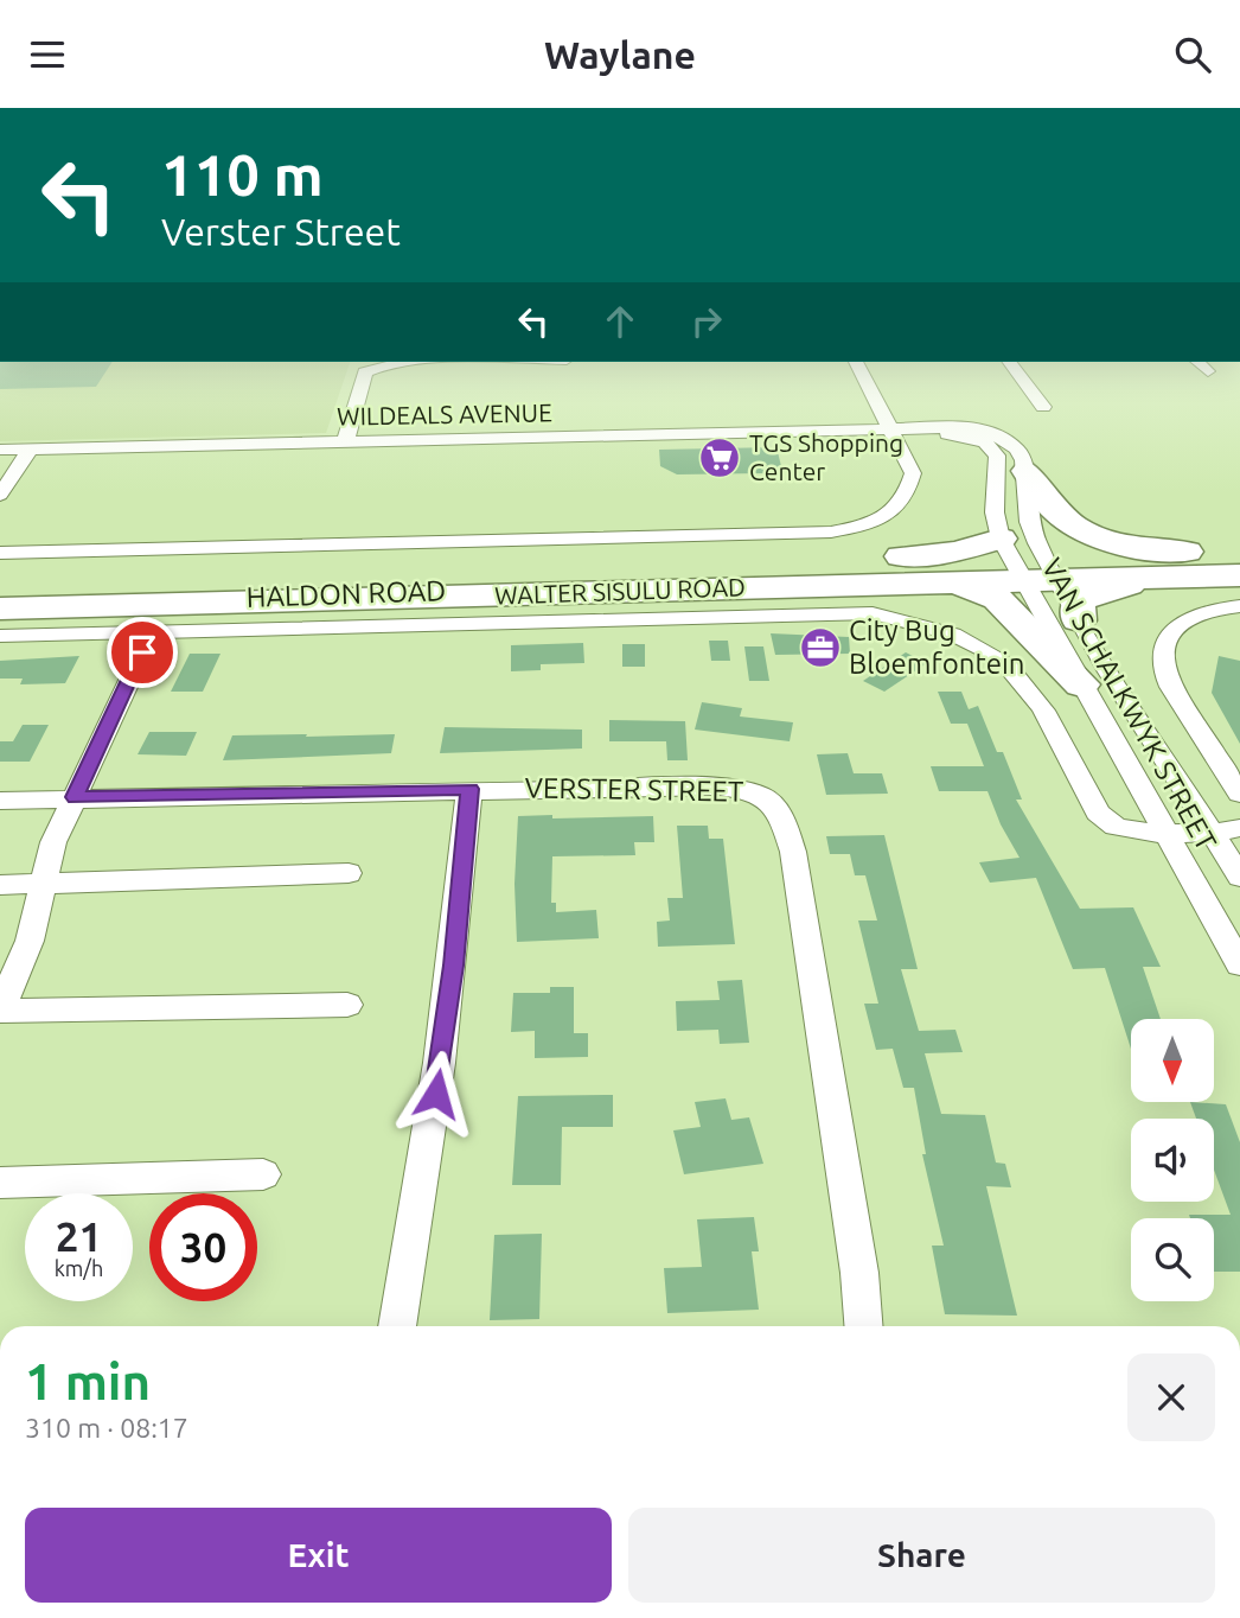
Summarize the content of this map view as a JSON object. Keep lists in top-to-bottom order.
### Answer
{
  "streets": {
    "highway": ["WALTER SISULU ROAD"],
    "street": [
      "WILDEALS AVENUE",
      "HALDON ROAD",
      "VAN SCHALKWYK STREET",
      "VERSTER STREET"
    ]
  },
  "crossings": [
    ["WILDEALS AVENUE", "HALDON ROAD"],
    ["WALTER SISULU ROAD", "VAN SCHALKWYK STREET"],
    ["HALDON ROAD", "VAN SCHALKWYK STREET"]
  ],
  "places": {
    "supermarket": ["TGS Shopping Center"],
    "office": ["City Bug Bloemfontein"]
  },
  "north": "bottom",
  "page": {
    "header": "Waylane",
    "turn": ["110 m", "Verster Street"],
    "speed": "21 km/h",
    "limit": "30",
    "heading": ["1 min", "310 m · 08:17"],
    "buttons": ["Exit", "Share"]
  }
}
